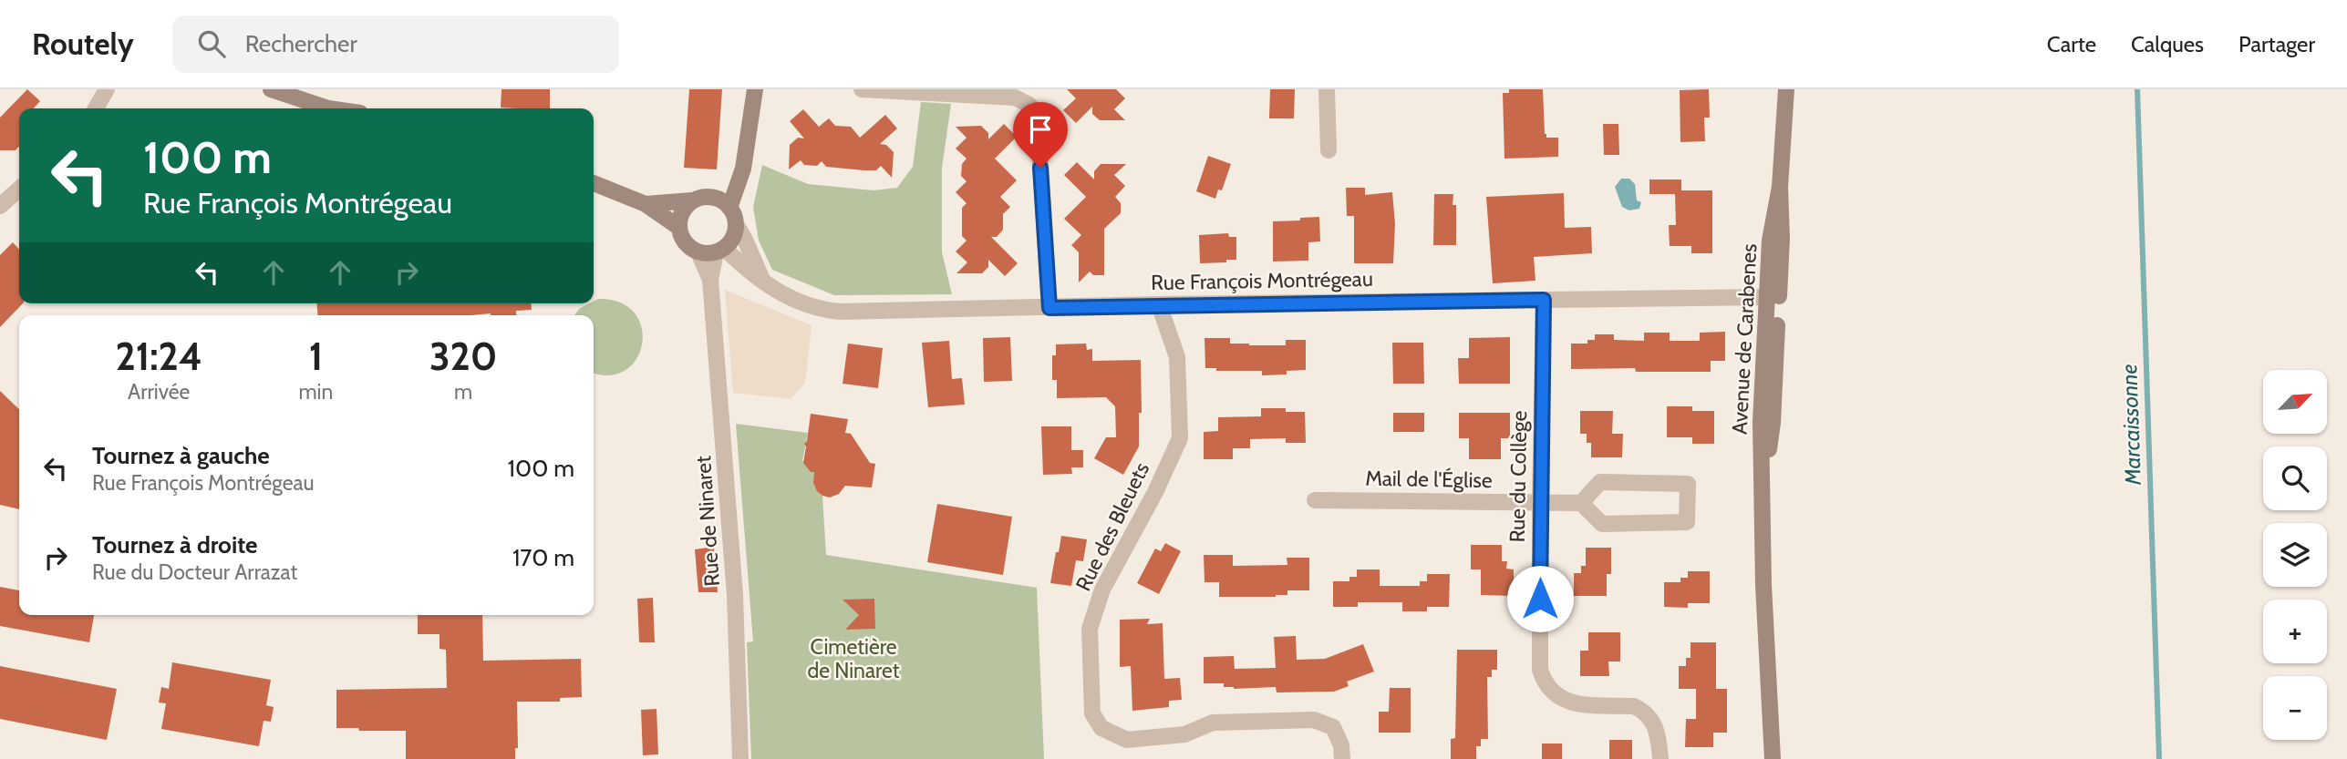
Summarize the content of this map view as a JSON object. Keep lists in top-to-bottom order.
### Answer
{
  "streets": {
    "street": [
      "Rue François Montrégeau",
      "Avenue de Carabenes",
      "Rue du Collège",
      "Mail de l'Église",
      "Rue de Ninaret",
      "Rue des Bleuets"
    ]
  },
  "crossings": [
    ["Rue François Montrégeau", "Avenue de Carabenes"],
    ["Rue François Montrégeau", "Rue du Collège"],
    ["Rue François Montrégeau", "Rue de Ninaret"],
    ["Rue François Montrégeau", "Rue des Bleuets"],
    ["Rue du Collège", "Mail de l'Église"]
  ],
  "water": ["Marcaissonne"],
  "parks": ["Cimetière de Ninaret"],
  "north": "top right",
  "page": {
    "header": "Routely",
    "search": "Rechercher",
    "nav": ["Carte", "Calques", "Partager"],
    "turn": ["100 m", "Rue François Montrégeau"],
    "eta": [
      "21:24",
      "Arrivée",
      "1",
      "min",
      "320",
      "m"
    ],
    "map_buttons": ["+", "−"],
    "list": [
      {
        "name": "Tournez à gauche",
        "note": "Rue François Montrégeau",
        "value": "100 m"
      },
      {
        "name": "Tournez à droite",
        "note": "Rue du Docteur Arrazat",
        "value": "170 m"
      }
    ]
  }
}
